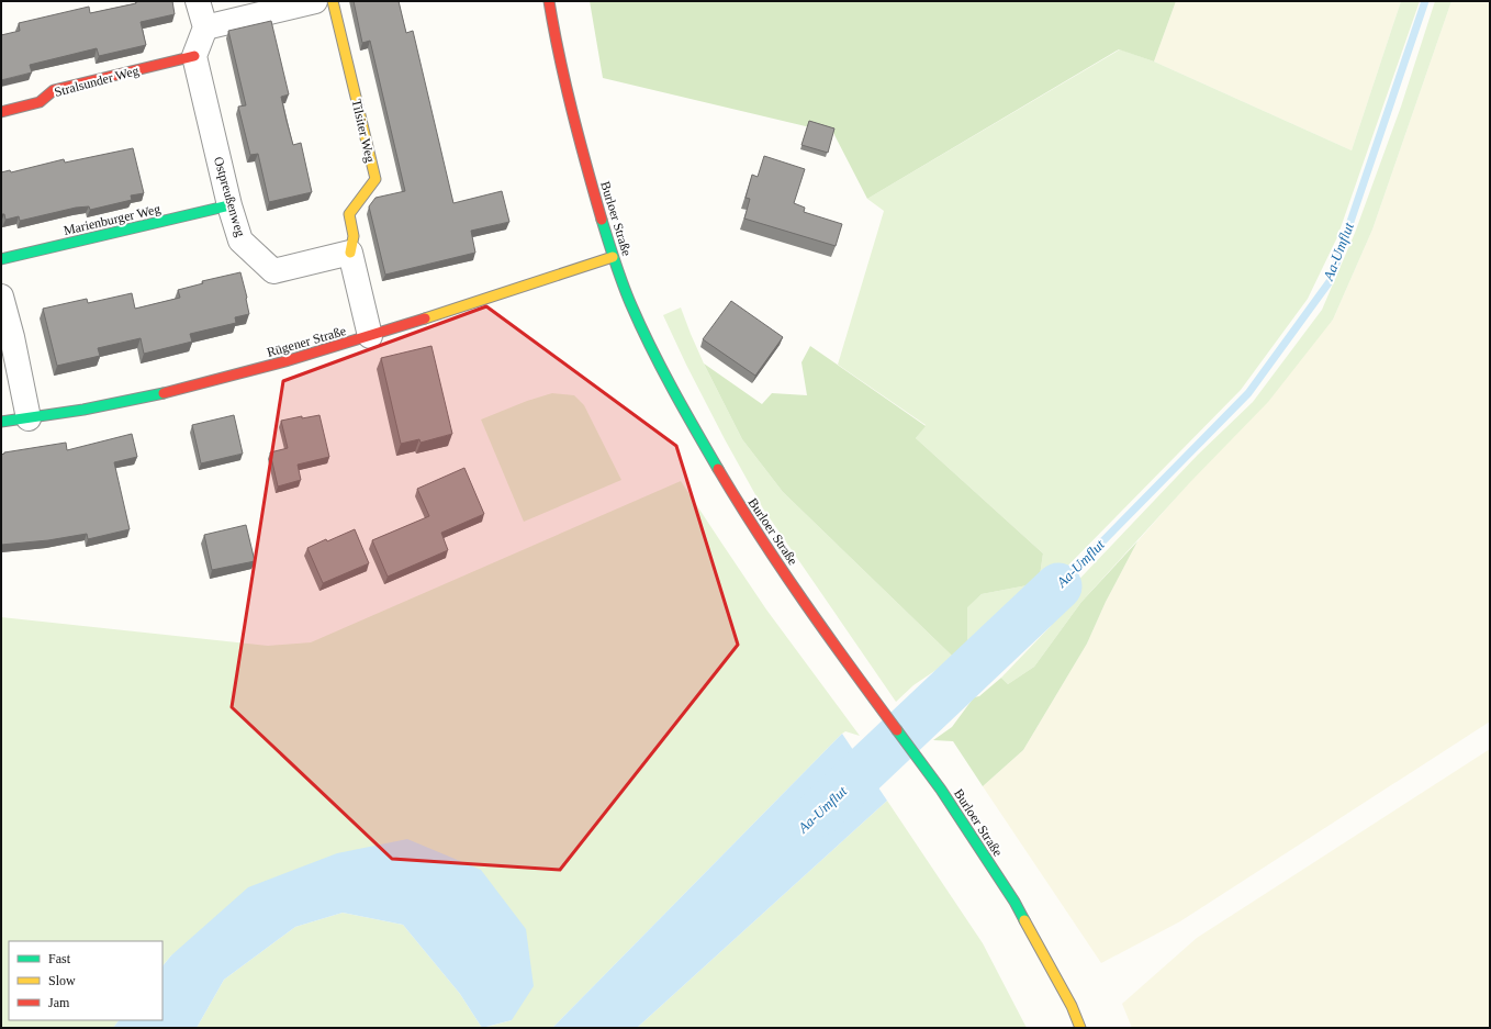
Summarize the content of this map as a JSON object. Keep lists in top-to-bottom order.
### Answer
{
  "streets": {
    "street": [
      "Stralsunder Weg",
      "Tilsiter Weg",
      "Ostpreußenweg",
      "Burloer Straße",
      "Marienburger Weg",
      "Rügener Straße"
    ]
  },
  "crossings": [
    ["Stralsunder Weg", "Ostpreußenweg"],
    ["Tilsiter Weg", "Ostpreußenweg"],
    ["Ostpreußenweg", "Marienburger Weg"],
    ["Burloer Straße", "Rügener Straße"]
  ],
  "water": ["Aa-Umflut"],
  "legend": ["Fast", "Slow", "Jam"]
}
